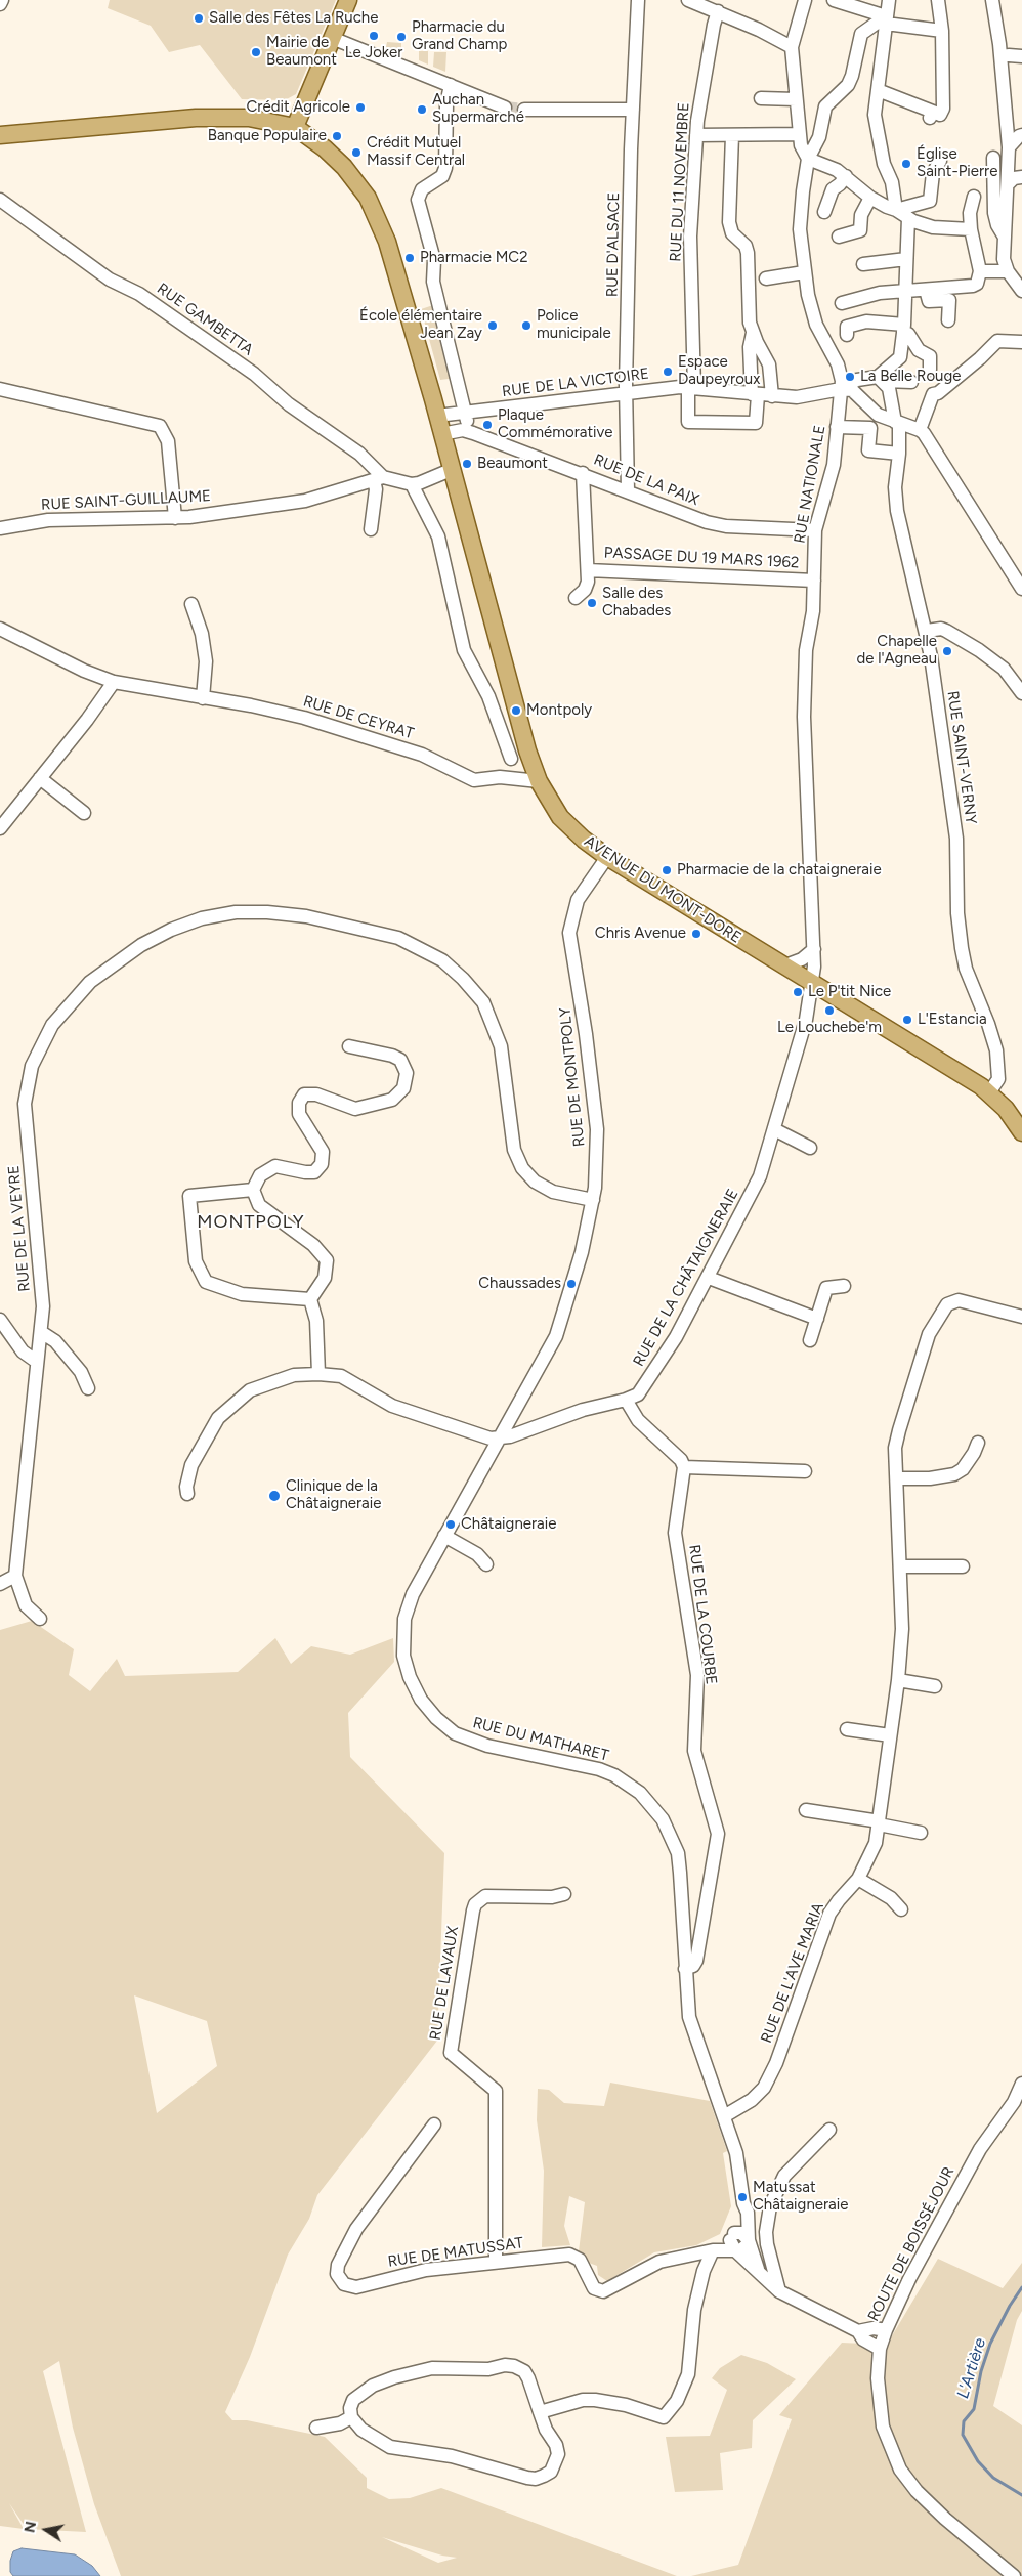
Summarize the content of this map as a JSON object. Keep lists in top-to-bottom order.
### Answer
{
  "streets": {
    "main road": ["AVENUE DU MONT-DORE"],
    "street": [
      "RUE DU 11 NOVEMBRE",
      "RUE D'ALSACE",
      "RUE GAMBETTA",
      "RUE DE LA VICTOIRE",
      "RUE DE LA PAIX",
      "RUE NATIONALE",
      "RUE SAINT-GUILLAUME",
      "PASSAGE DU 19 MARS 1962",
      "RUE DE CEYRAT",
      "RUE SAINT-VERNY",
      "RUE DE MONTPOLY",
      "RUE DE LA VEYRE",
      "RUE DE LA CHÂTAIGNERAIE",
      "RUE DE LA COURBE",
      "RUE DU MATHARET",
      "RUE DE L'AVE MARIA",
      "RUE DE LAVAUX",
      "ROUTE DE BOISSÉJOUR",
      "RUE DE MATUSSAT"
    ]
  },
  "crossings": [
    ["RUE DU 11 NOVEMBRE", "RUE DE LA VICTOIRE"],
    ["RUE D'ALSACE", "RUE DE LA VICTOIRE"],
    ["RUE D'ALSACE", "RUE DE LA PAIX"],
    ["RUE GAMBETTA", "RUE SAINT-GUILLAUME"],
    ["RUE DE LA VICTOIRE", "RUE NATIONALE"],
    ["RUE DE LA VICTOIRE", "RUE SAINT-VERNY"],
    ["RUE DE LA VICTOIRE", "AVENUE DU MONT-DORE"],
    ["RUE DE LA PAIX", "RUE NATIONALE"],
    ["RUE NATIONALE", "PASSAGE DU 19 MARS 1962"],
    ["RUE NATIONALE", "AVENUE DU MONT-DORE"],
    ["RUE NATIONALE", "RUE DE LA CHÂTAIGNERAIE"],
    ["RUE DE CEYRAT", "AVENUE DU MONT-DORE"],
    ["RUE SAINT-VERNY", "AVENUE DU MONT-DORE"],
    ["AVENUE DU MONT-DORE", "RUE DE MONTPOLY"],
    ["AVENUE DU MONT-DORE", "RUE DE LA CHÂTAIGNERAIE"],
    ["RUE DE MONTPOLY", "RUE DE LA VEYRE"],
    ["RUE DE MONTPOLY", "RUE DE LA CHÂTAIGNERAIE"],
    ["RUE DE MONTPOLY", "RUE DU MATHARET"],
    ["RUE DE LA CHÂTAIGNERAIE", "RUE DU MATHARET"],
    ["RUE DE LA COURBE", "RUE DU MATHARET"],
    ["RUE DU MATHARET", "RUE DE L'AVE MARIA"],
    ["RUE DU MATHARET", "ROUTE DE BOISSÉJOUR"],
    ["RUE DE LAVAUX", "RUE DE MATUSSAT"]
  ],
  "districts": ["MONTPOLY"],
  "water": ["L'Artière"],
  "places": [
    "Salle des Fêtes La Ruche",
    "Le Joker",
    "Pharmacie du Grand Champ",
    "Mairie de Beaumont",
    "Crédit Agricole",
    "Auchan Supermarché",
    "Banque Populaire",
    "Crédit Mutuel Massif Central",
    "Église Saint-Pierre",
    "Pharmacie MC2",
    "École élémentaire Jean Zay",
    "Police municipale",
    "Espace Daupeyroux",
    "La Belle Rouge",
    "Plaque Commémorative",
    "Beaumont",
    "Salle des Chabades",
    "Chapelle de l'Agneau",
    "Montpoly",
    "Pharmacie de la chataigneraie",
    "Chris Avenue",
    "Le P'tit Nice",
    "Le Louchebe'm",
    "L'Estancia",
    "Chaussades",
    "Clinique de la Châtaigneraie",
    "Châtaigneraie",
    "Matussat Châtaigneraie"
  ],
  "north": "left"
}
